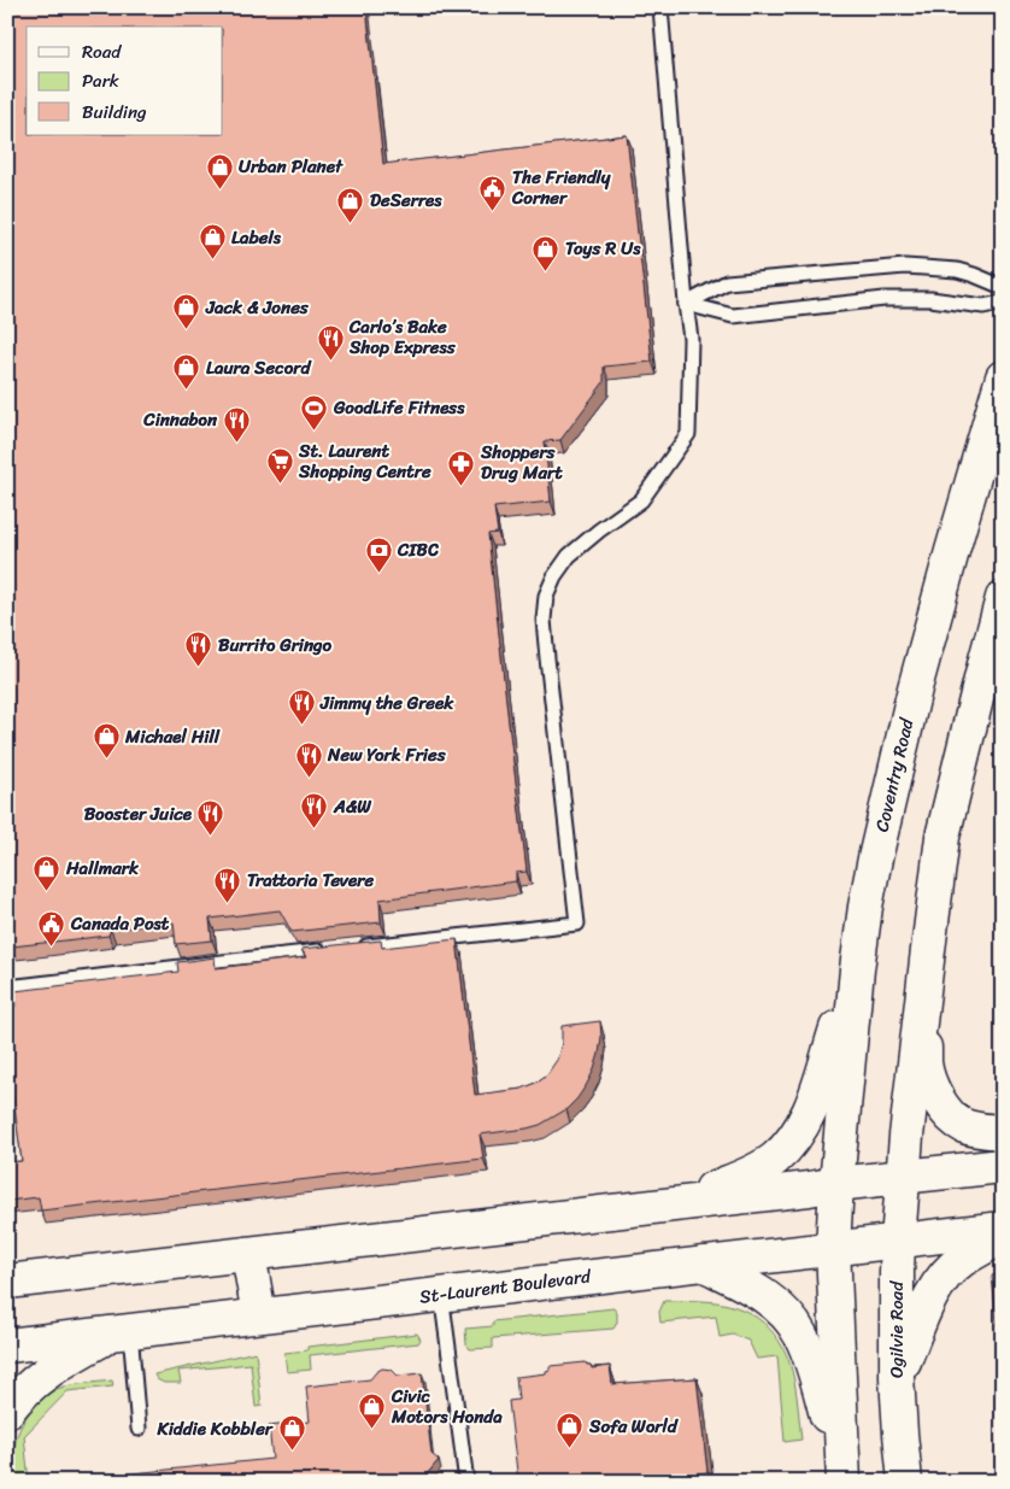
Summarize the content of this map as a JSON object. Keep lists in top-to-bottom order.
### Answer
{
  "streets": {
    "main road": ["Coventry Road", "St-Laurent Boulevard", "Ogilvie Road"]
  },
  "crossings": [
    ["St-Laurent Boulevard", "Ogilvie Road"]
  ],
  "places": {
    "shop": [
      "Urban Planet",
      "DeSerres",
      "Labels",
      "Toys R Us",
      "Jack & Jones",
      "Laura Secord",
      "Michael Hill",
      "Hallmark",
      "Civic Motors Honda",
      "Sofa World",
      "Kiddie Kobbler"
    ],
    "public building": ["The Friendly Corner", "Canada Post"],
    "restaurant": [
      "Carlo’s Bake Shop Express",
      "Cinnabon",
      "Burrito Gringo",
      "Jimmy the Greek",
      "New York Fries",
      "A&W",
      "Booster Juice",
      "Trattoria Tevere"
    ],
    "sports": ["GoodLife Fitness"],
    "supermarket": ["St. Laurent Shopping Centre"],
    "pharmacy": ["Shoppers Drug Mart"],
    "bank": ["CIBC"]
  },
  "legend": ["Road", "Park", "Building"]
}
